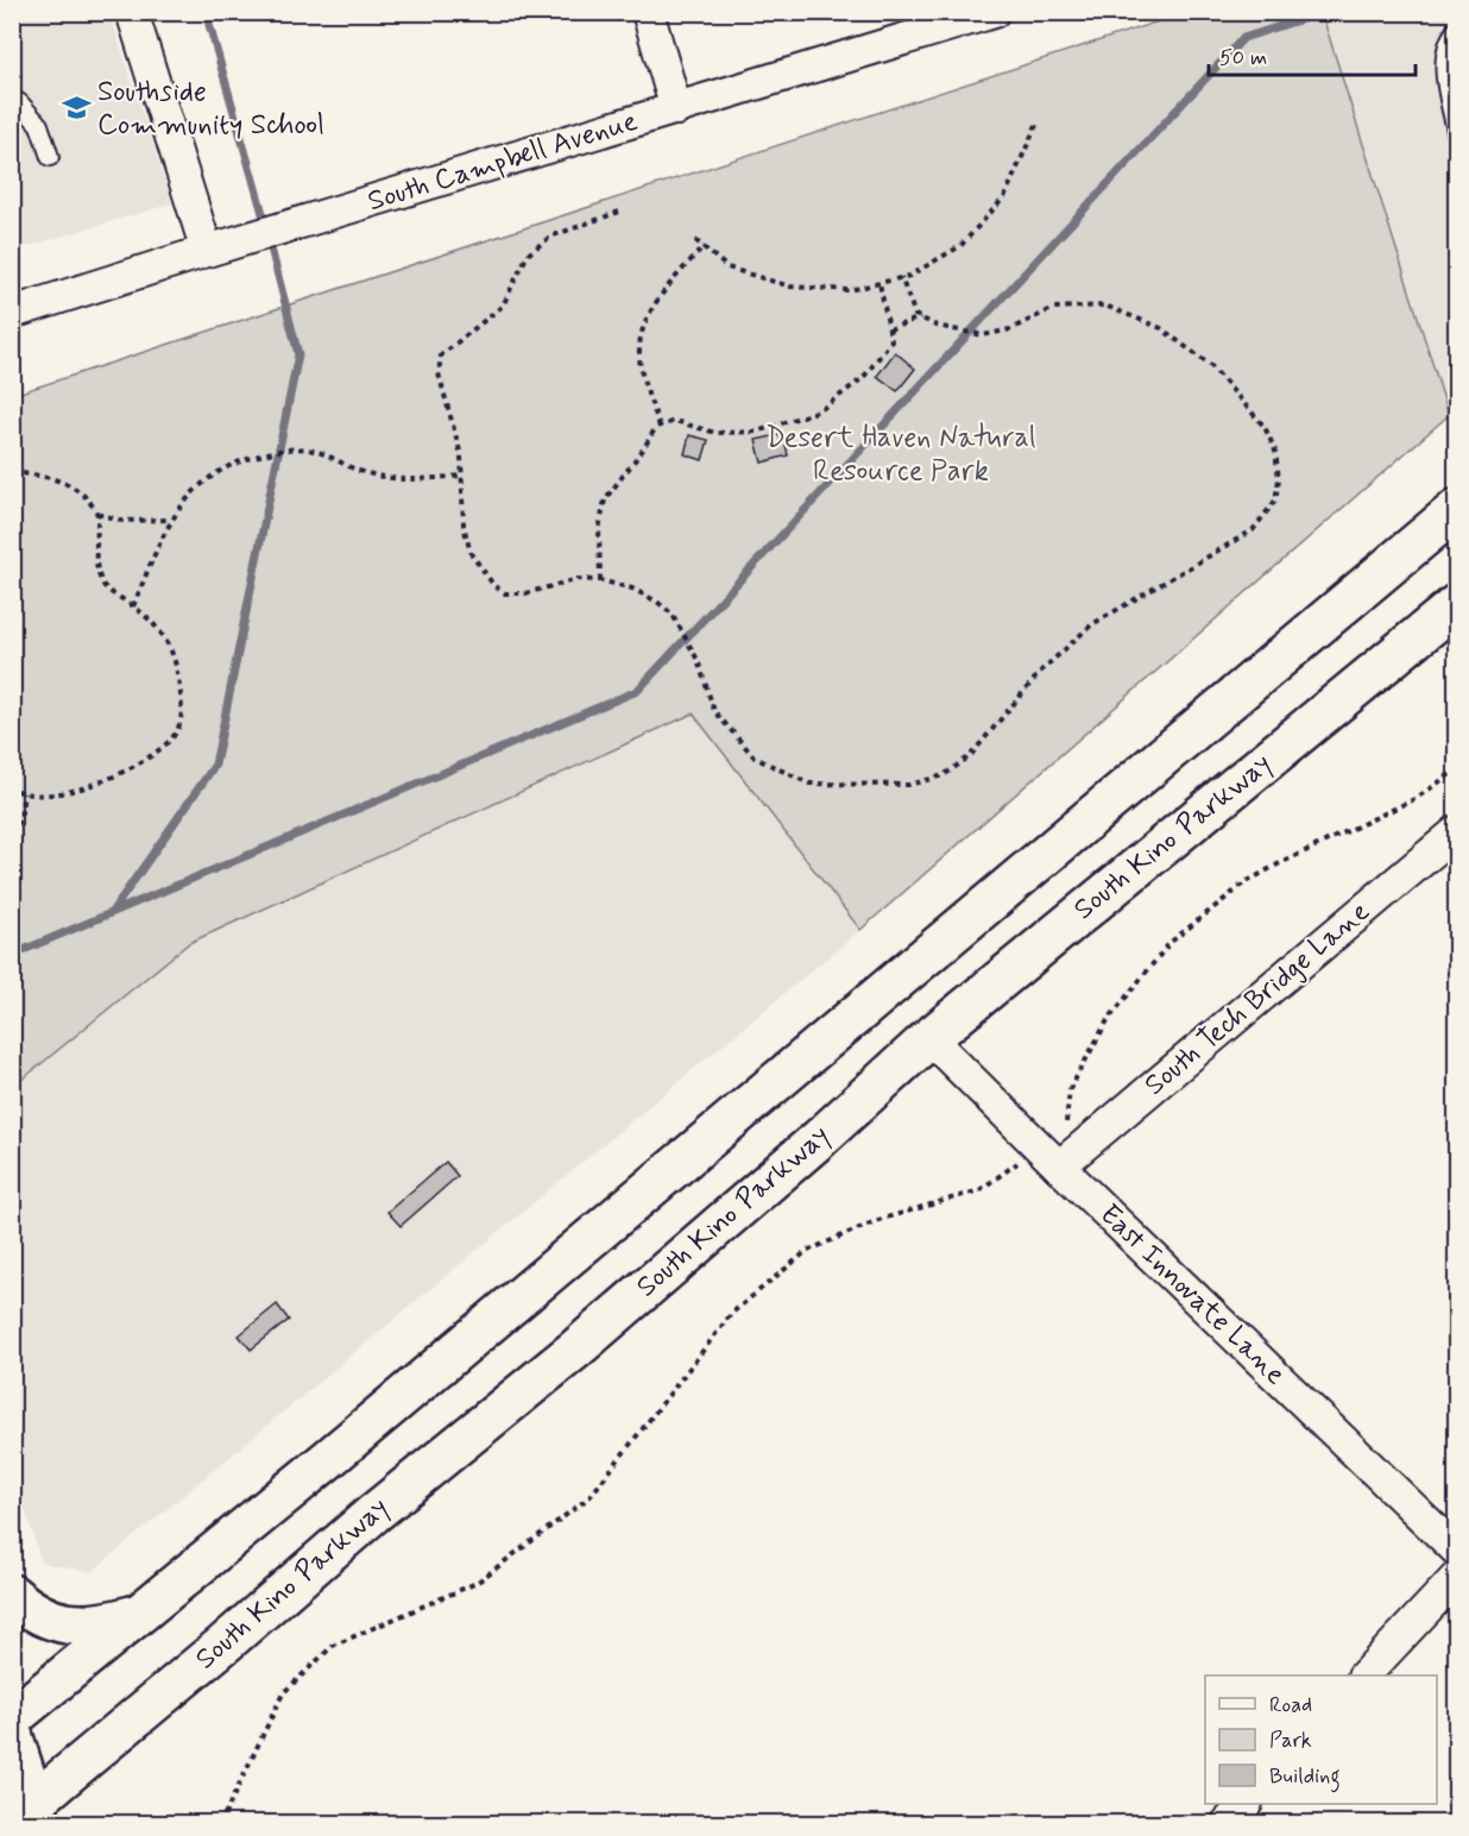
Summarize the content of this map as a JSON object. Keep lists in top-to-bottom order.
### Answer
{
  "streets": {
    "main road": ["South Kino Parkway"],
    "street": ["South Campbell Avenue", "South Tech Bridge Lane", "East Innovate Lane"]
  },
  "crossings": [
    ["South Kino Parkway", "East Innovate Lane"],
    ["South Tech Bridge Lane", "East Innovate Lane"]
  ],
  "parks": ["Desert Haven Natural Resource Park"],
  "places": {
    "school or university": ["Southside Community School"]
  },
  "legend": ["Road", "Park", "Building"],
  "scale_bar": "50 m"
}
